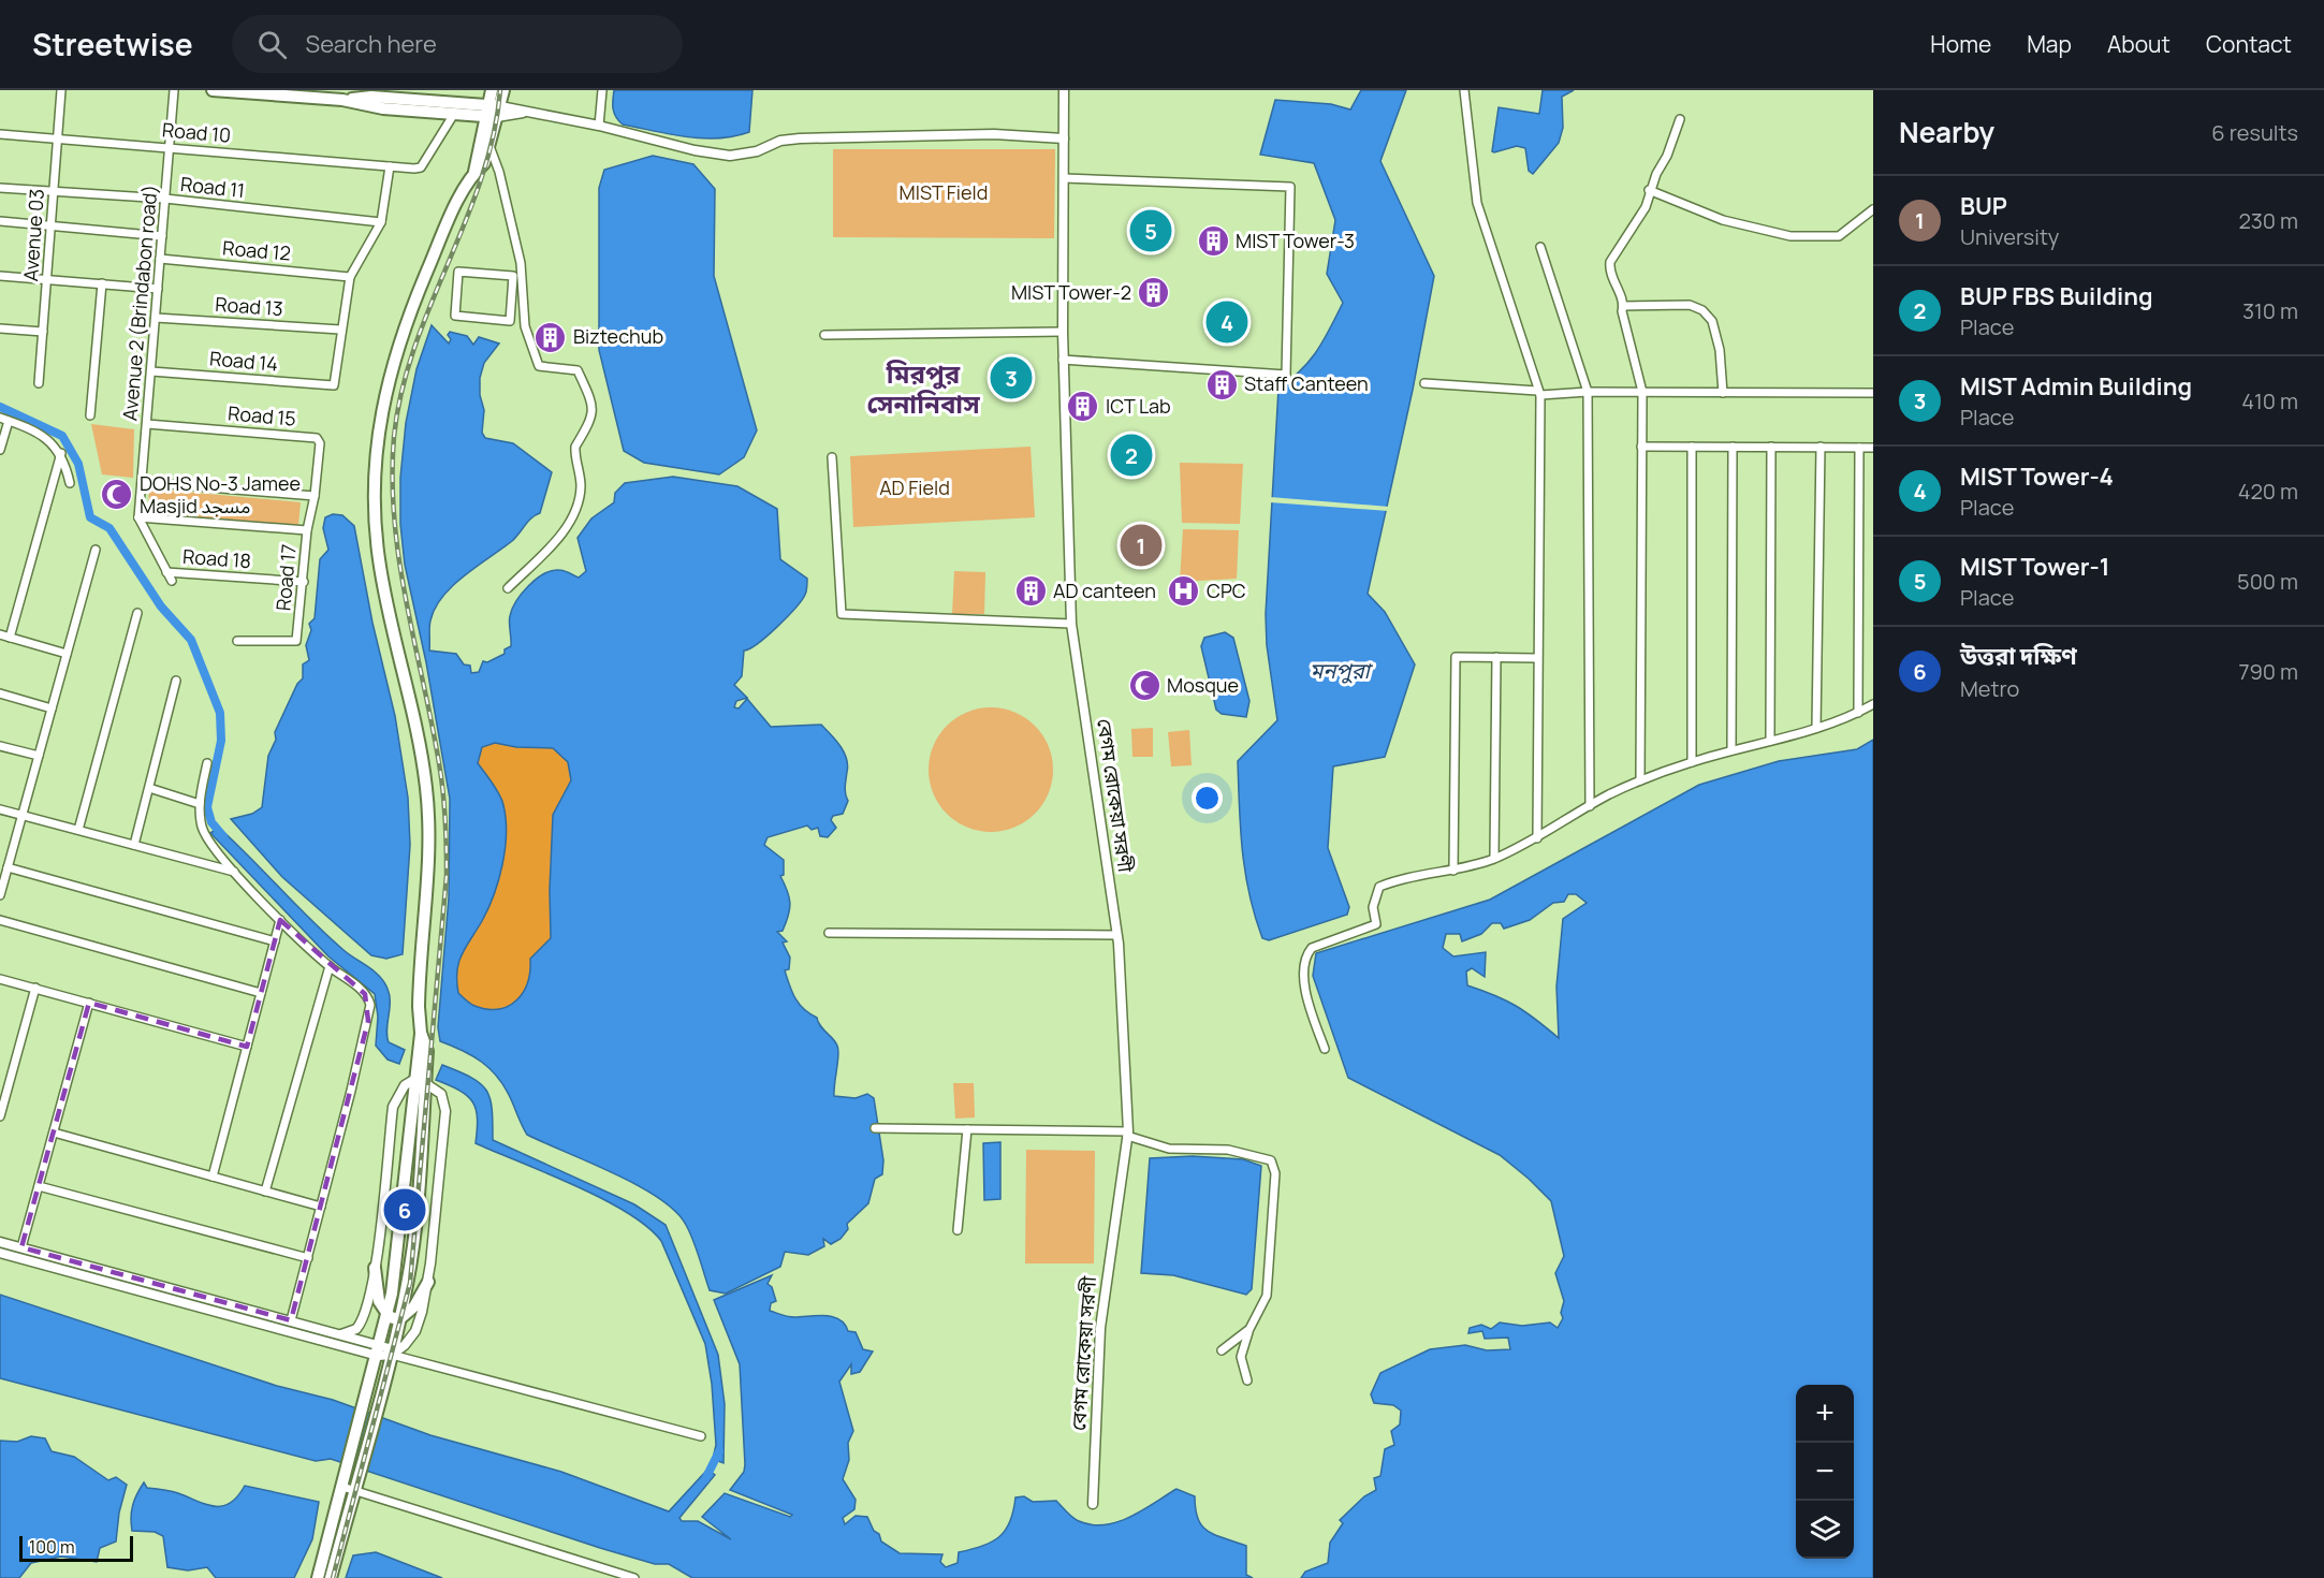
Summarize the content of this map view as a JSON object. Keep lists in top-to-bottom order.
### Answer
{
  "streets": {
    "street": [
      "Road 10",
      "Road 11",
      "Avenue 03",
      "Road 12",
      "Avenue 2 (Brindabon road)",
      "Road 13",
      "Road 14",
      "Road 15",
      "Road 18",
      "Road 17",
      "বেগম রোকেয়া সরণী"
    ]
  },
  "crossings": [
    ["Road 10", "Avenue 03"],
    ["Road 10", "Avenue 2 (Brindabon road)"],
    ["Road 11", "Avenue 03"],
    ["Road 11", "Avenue 2 (Brindabon road)"],
    ["Road 12", "Avenue 2 (Brindabon road)"],
    ["Avenue 2 (Brindabon road)", "Road 13"],
    ["Avenue 2 (Brindabon road)", "Road 14"],
    ["Avenue 2 (Brindabon road)", "Road 15"],
    ["Avenue 2 (Brindabon road)", "Road 17"],
    ["Road 13", "Road 14"],
    ["Road 18", "Road 17"]
  ],
  "districts": ["মিরপুর সেনানিবাস"],
  "water": ["মনপুরা"],
  "parks": ["MIST Field", "AD Field"],
  "places": {
    "building": [
      "MIST Tower-3",
      "MIST Tower-2",
      "Biztechub",
      "Staff Canteen",
      "ICT Lab",
      "AD canteen"
    ],
    "mosque": ["DOHS No-3 Jamee Masjid مسجد", "Mosque"],
    "hospital": ["CPC"]
  },
  "scale_bar": "100 m",
  "page": {
    "header": "Streetwise",
    "search": "Search here",
    "nav": [
      "Home",
      "Map",
      "About",
      "Contact"
    ],
    "heading": ["Nearby", "6 results"],
    "list": [
      {
        "mark": "1",
        "name": "BUP",
        "note": "University",
        "value": "230 m"
      },
      {
        "mark": "2",
        "name": "BUP FBS Building",
        "note": "Place",
        "value": "310 m"
      },
      {
        "mark": "3",
        "name": "MIST Admin Building",
        "note": "Place",
        "value": "410 m"
      },
      {
        "mark": "4",
        "name": "MIST Tower-4",
        "note": "Place",
        "value": "420 m"
      },
      {
        "mark": "5",
        "name": "MIST Tower-1",
        "note": "Place",
        "value": "500 m"
      },
      {
        "mark": "6",
        "name": "উত্তরা দক্ষিণ",
        "note": "Metro",
        "value": "790 m"
      }
    ],
    "pins": [
      "5",
      "4",
      "3",
      "2",
      "1",
      "6"
    ],
    "map_buttons": ["+", "−"],
    "scale": "100 m"
  }
}
